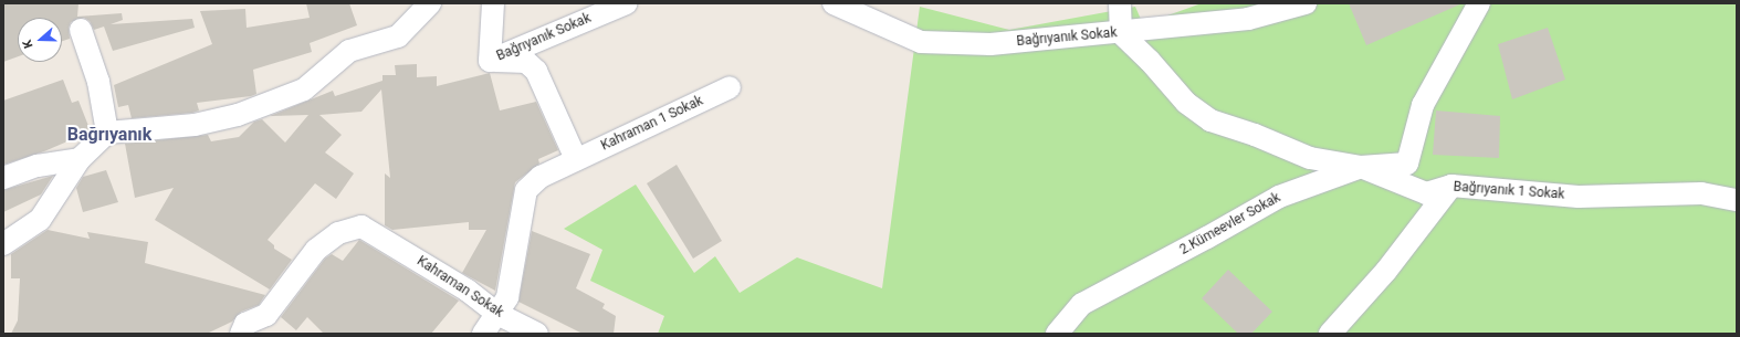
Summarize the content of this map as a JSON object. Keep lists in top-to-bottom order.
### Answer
{
  "streets": {
    "street": [
      "Bağrıyanık Sokak",
      "Kahraman 1 Sokak",
      "Bağrıyanık 1 Sokak",
      "2.Kümeevler Sokak",
      "Kahraman Sokak"
    ]
  },
  "crossings": [
    ["Bağrıyanık Sokak", "Bağrıyanık 1 Sokak"],
    ["Kahraman 1 Sokak", "Kahraman Sokak"],
    ["Bağrıyanık 1 Sokak", "2.Kümeevler Sokak"]
  ],
  "districts": ["Bağrıyanık"],
  "north": "left"
}
